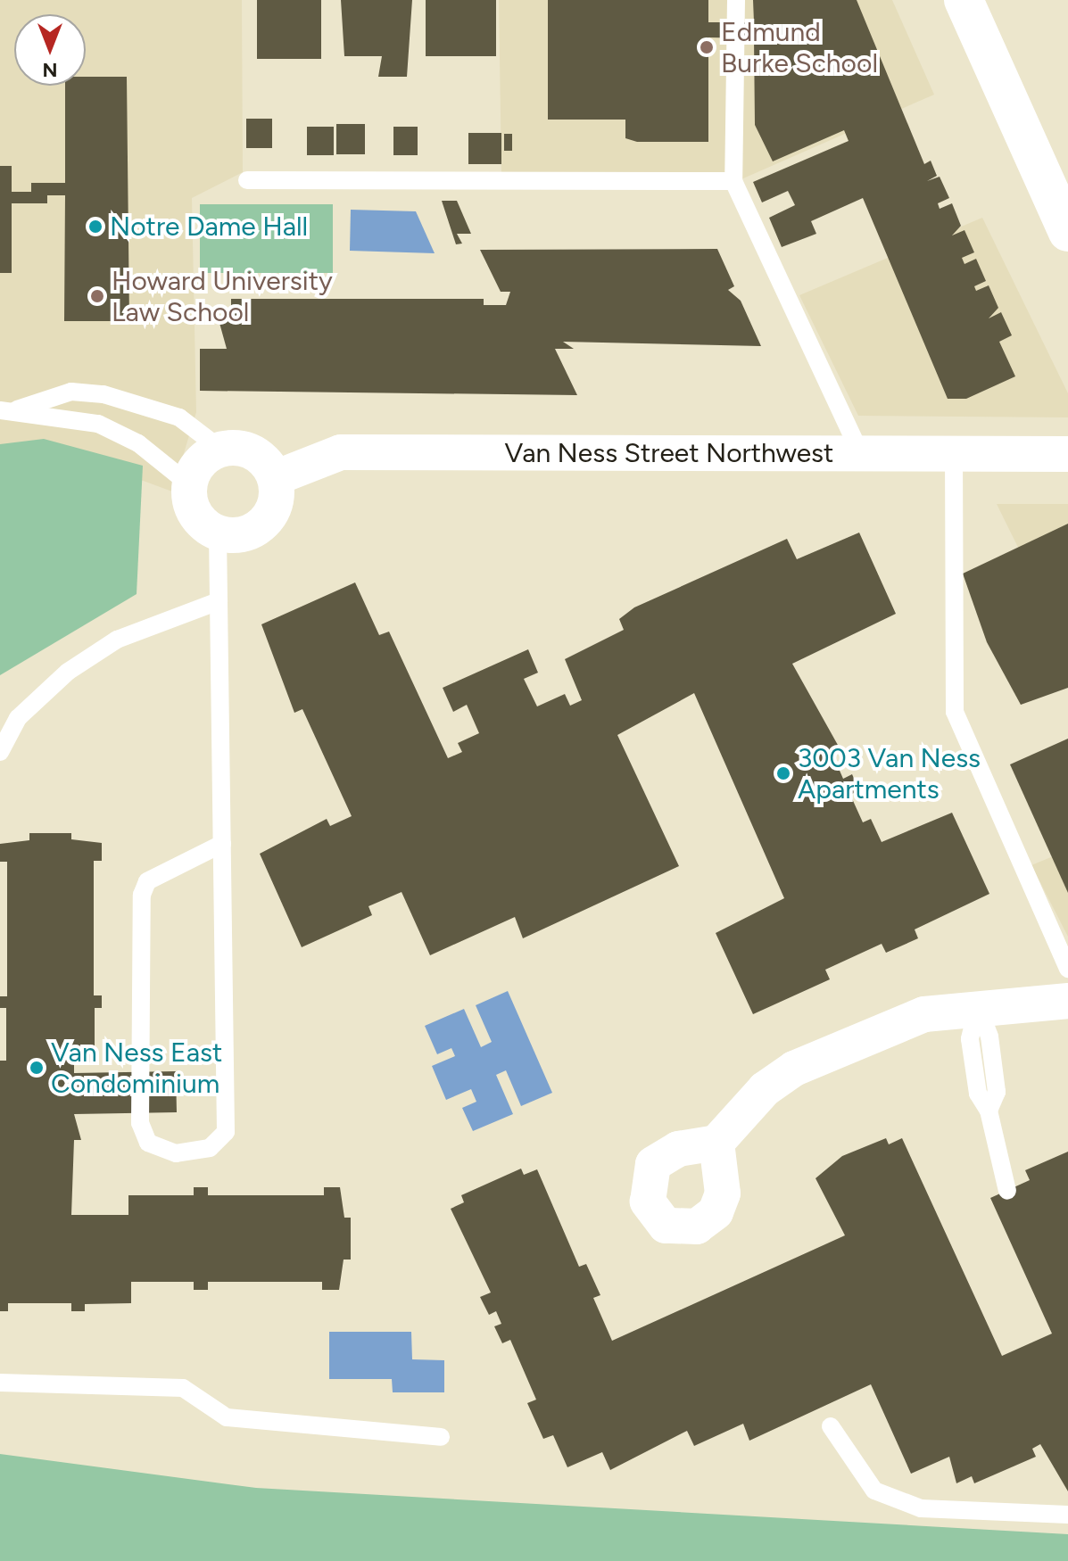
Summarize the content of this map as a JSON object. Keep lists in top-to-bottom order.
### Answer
{
  "streets": {
    "street": ["Van Ness Street Northwest"]
  },
  "places": [
    "Edmund Burke School",
    "Notre Dame Hall",
    "Howard University Law School",
    "3003 Van Ness Apartments",
    "Van Ness East Condominium"
  ],
  "north": "bottom"
}
